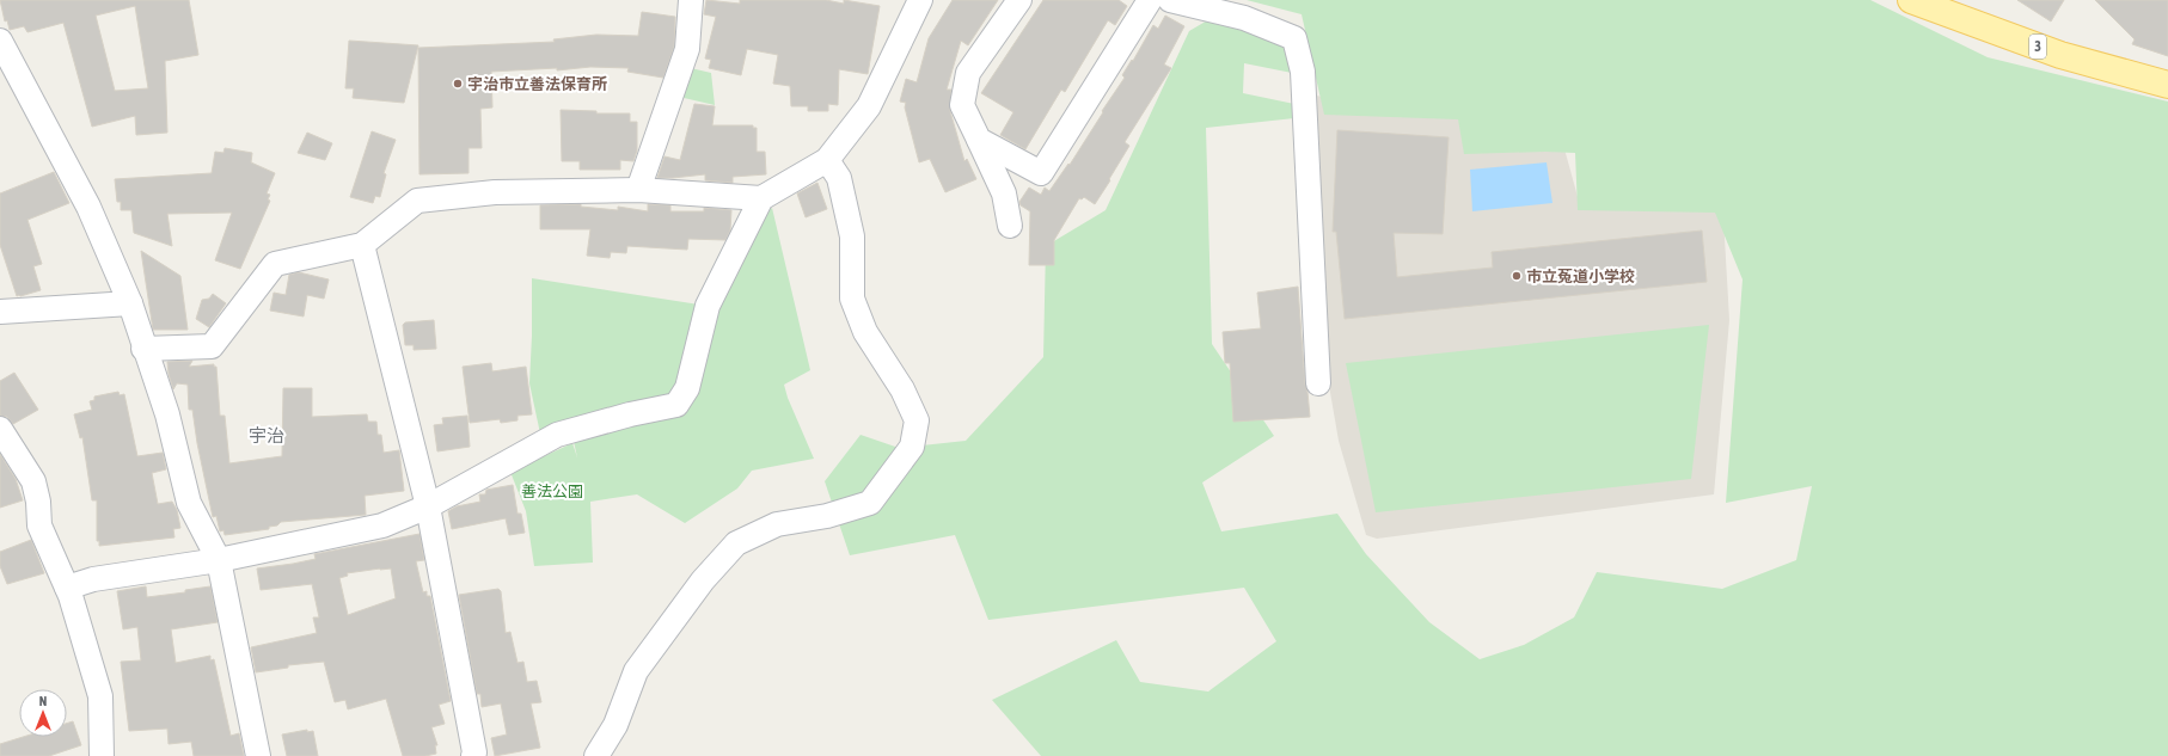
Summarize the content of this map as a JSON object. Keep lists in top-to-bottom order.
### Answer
{
  "streets": {
    "main road": ["3"]
  },
  "districts": ["宇治"],
  "parks": ["善法公園"],
  "places": ["宇治市立善法保育所", "市立菟道小学校"],
  "north": "top"
}
